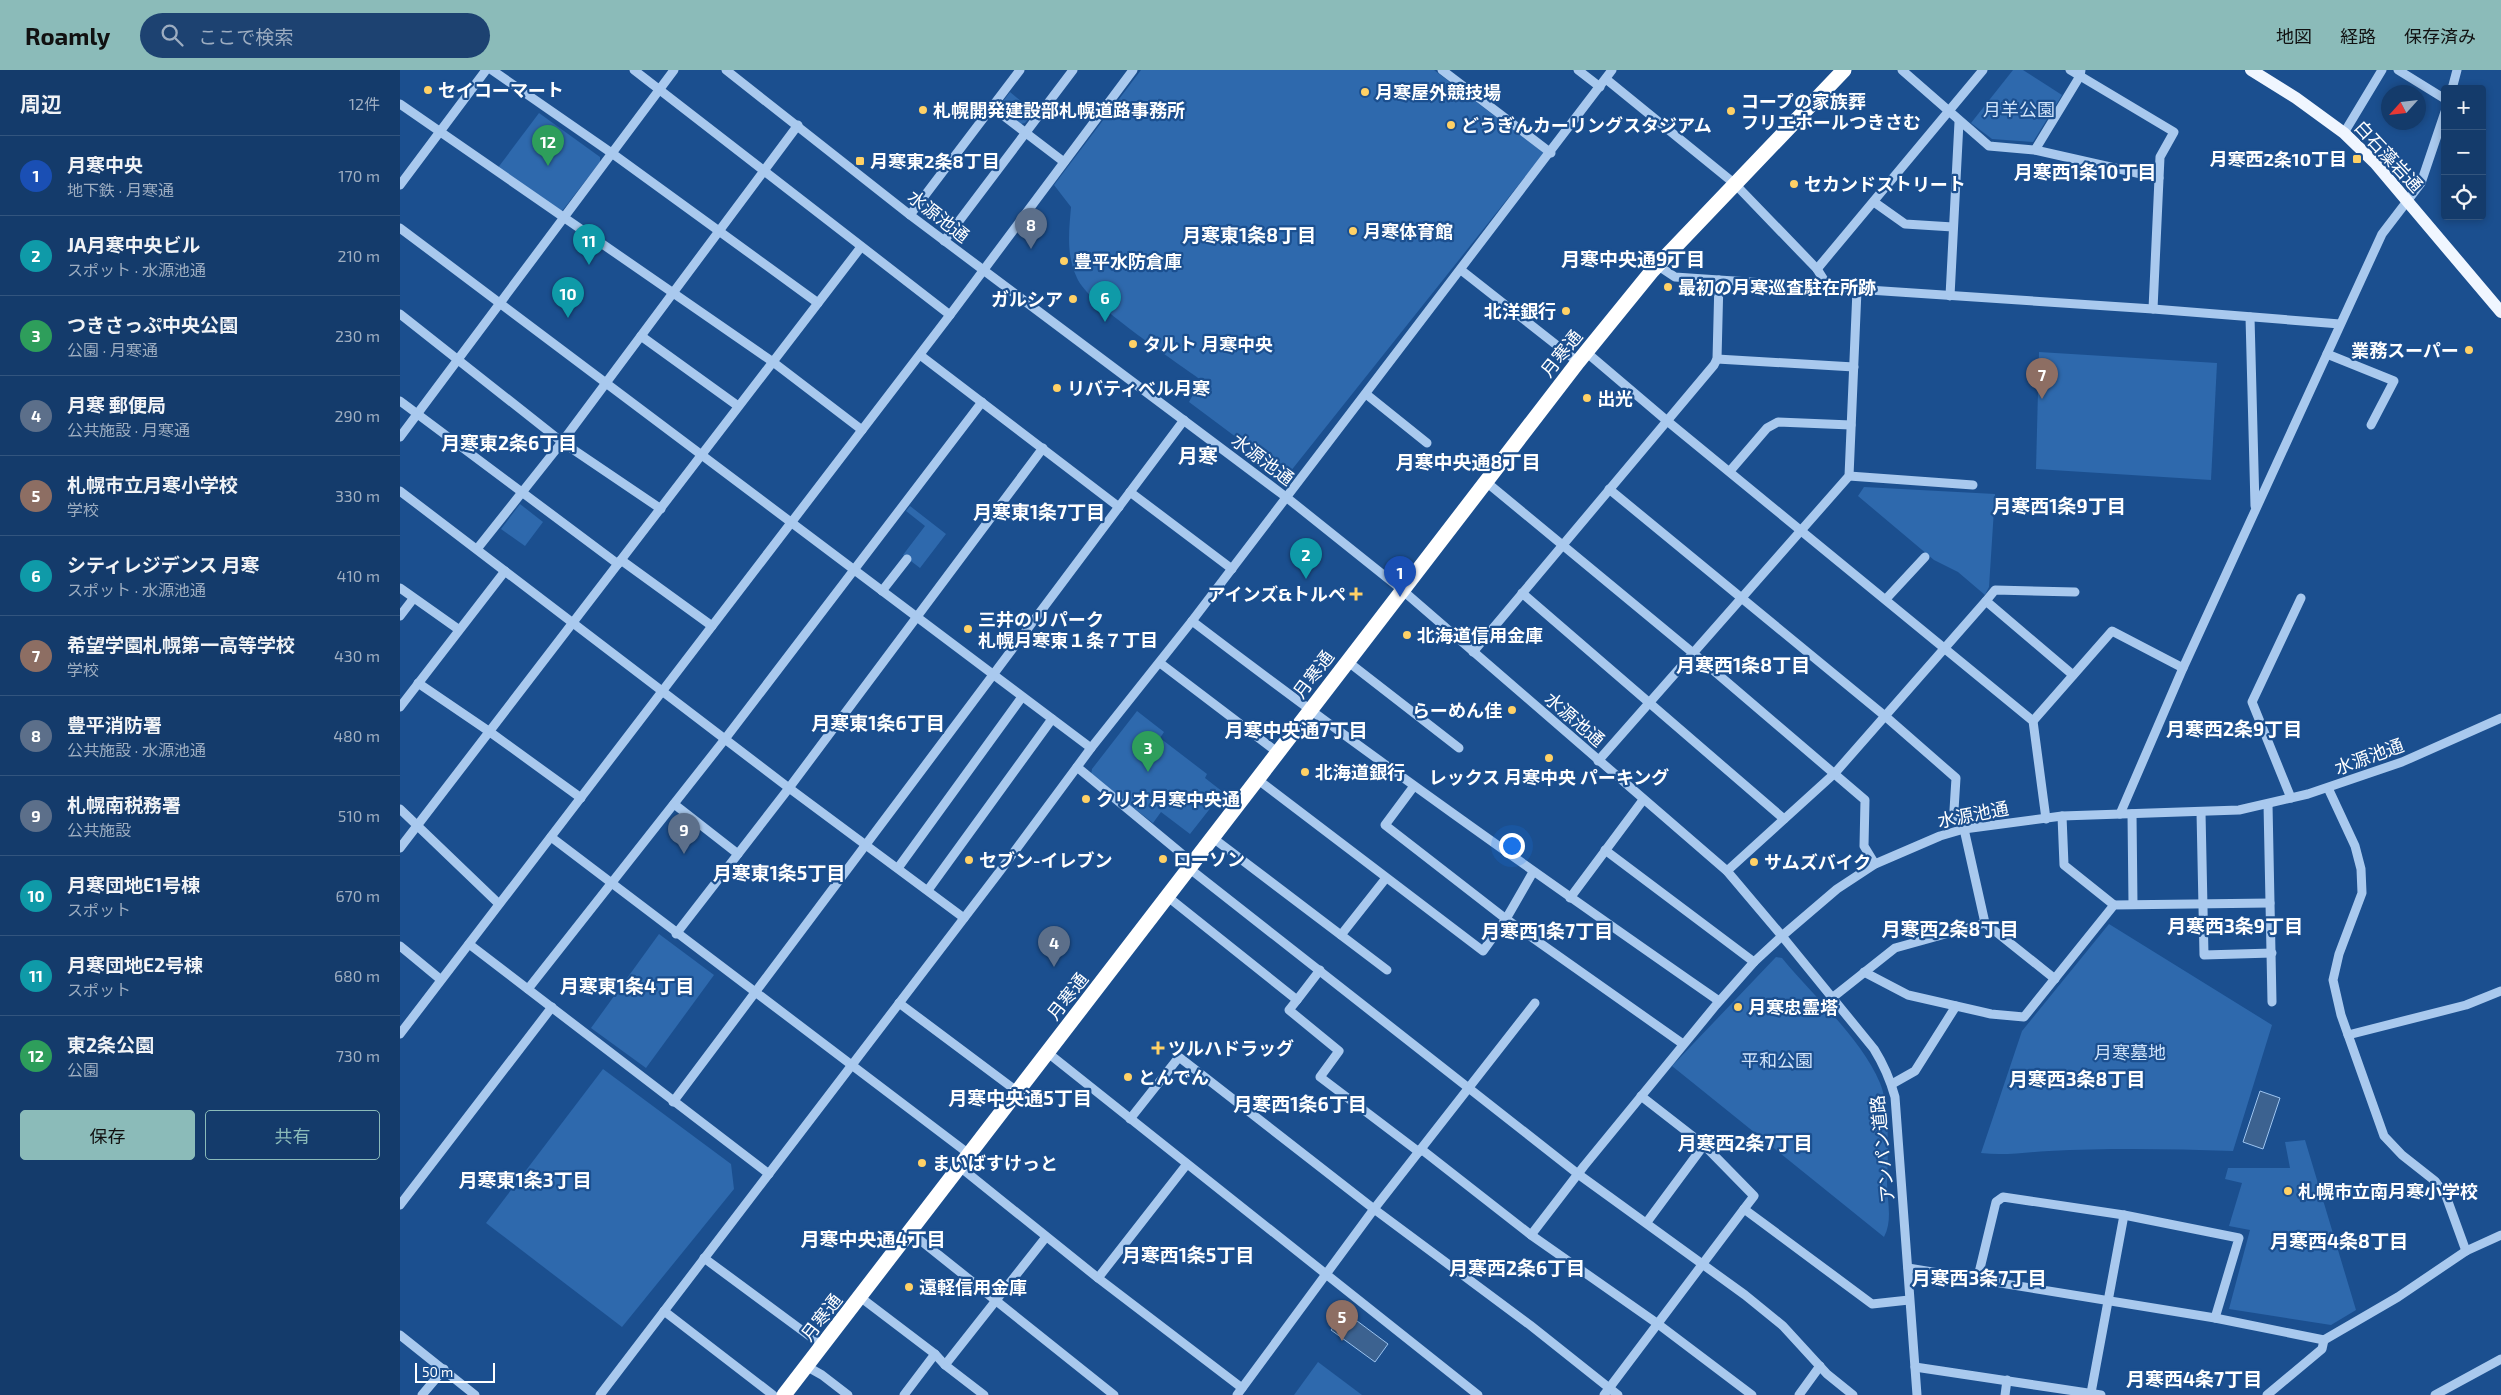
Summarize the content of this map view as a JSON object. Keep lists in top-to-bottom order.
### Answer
{
  "streets": {
    "highway": ["月寒通"],
    "main road": ["白石藻岩通"],
    "street": ["水源池通", "アンパン道路"]
  },
  "crossings": [
    ["水源池通", "月寒通"],
    ["水源池通", "アンパン道路"]
  ],
  "districts": [
    "月寒西1条10丁目",
    "月寒東1条8丁目",
    "月寒中央通9丁目",
    "月寒東2条6丁目",
    "月寒",
    "月寒中央通8丁目",
    "月寒西1条9丁目",
    "月寒東1条7丁目",
    "月寒西1条8丁目",
    "月寒東1条6丁目",
    "月寒西2条9丁目",
    "月寒中央通7丁目",
    "月寒東1条5丁目",
    "月寒西3条9丁目",
    "月寒西2条8丁目",
    "月寒西1条7丁目",
    "月寒東1条4丁目",
    "月寒西3条8丁目",
    "月寒中央通5丁目",
    "月寒西1条6丁目",
    "月寒西2条7丁目",
    "月寒東1条3丁目",
    "月寒中央通4丁目",
    "月寒西4条8丁目",
    "月寒西1条5丁目",
    "月寒西2条6丁目",
    "月寒西3条7丁目",
    "月寒西4条7丁目"
  ],
  "parks": ["月羊公園", "月寒墓地", "平和公園"],
  "places": {
    "other": [
      "セイコーマート",
      "月寒屋外競技場",
      "札幌開発建設部札幌道路事務所",
      "コープの家族葬 フリエホールつきさむ",
      "どうぎんカーリングスタジアム",
      "セカンドストリート",
      "月寒体育館",
      "豊平水防倉庫",
      "最初の月寒巡査駐在所跡",
      "ガルシア",
      "北洋銀行",
      "タルト 月寒中央",
      "業務スーパー",
      "リバティベル月寒",
      "出光",
      "三井のリパーク 札幌月寒東１条７丁目",
      "北海道信用金庫",
      "らーめん佳",
      "レックス 月寒中央 パーキング",
      "北海道銀行",
      "クリオ月寒中央通",
      "ローソン",
      "セブン-イレブン",
      "サムズバイク",
      "月寒忠霊塔",
      "とんでん",
      "まいばすけっと",
      "札幌市立南月寒小学校",
      "遠軽信用金庫"
    ],
    "transit": ["月寒西2条10丁目", "月寒東2条8丁目"],
    "health": ["アインズ&トルペ", "ツルハドラッグ"]
  },
  "scale_bar": "50 m",
  "north": "bottom left",
  "page": {
    "header": "Roamly",
    "search": "ここで検索",
    "nav": ["地図", "経路", "保存済み"],
    "heading": ["周辺", "12件"],
    "map_buttons": ["+", "−"],
    "pins": [
      "12",
      "8",
      "11",
      "10",
      "6",
      "7",
      "2",
      "1",
      "3",
      "9",
      "4",
      "5"
    ],
    "list": [
      {
        "mark": "1",
        "name": "月寒中央",
        "note": "地下鉄 · 月寒通",
        "value": "170 m"
      },
      {
        "mark": "2",
        "name": "JA月寒中央ビル",
        "note": "スポット · 水源池通",
        "value": "210 m"
      },
      {
        "mark": "3",
        "name": "つきさっぷ中央公園",
        "note": "公園 · 月寒通",
        "value": "230 m"
      },
      {
        "mark": "4",
        "name": "月寒 郵便局",
        "note": "公共施設 · 月寒通",
        "value": "290 m"
      },
      {
        "mark": "5",
        "name": "札幌市立月寒小学校",
        "note": "学校",
        "value": "330 m"
      },
      {
        "mark": "6",
        "name": "シティレジデンス 月寒",
        "note": "スポット · 水源池通",
        "value": "410 m"
      },
      {
        "mark": "7",
        "name": "希望学園札幌第一高等学校",
        "note": "学校",
        "value": "430 m"
      },
      {
        "mark": "8",
        "name": "豊平消防署",
        "note": "公共施設 · 水源池通",
        "value": "480 m"
      },
      {
        "mark": "9",
        "name": "札幌南税務署",
        "note": "公共施設",
        "value": "510 m"
      },
      {
        "mark": "10",
        "name": "月寒団地E1号棟",
        "note": "スポット",
        "value": "670 m"
      },
      {
        "mark": "11",
        "name": "月寒団地E2号棟",
        "note": "スポット",
        "value": "680 m"
      },
      {
        "mark": "12",
        "name": "東2条公園",
        "note": "公園",
        "value": "730 m"
      }
    ],
    "buttons": ["保存", "共有"],
    "scale": "50 m"
  }
}
